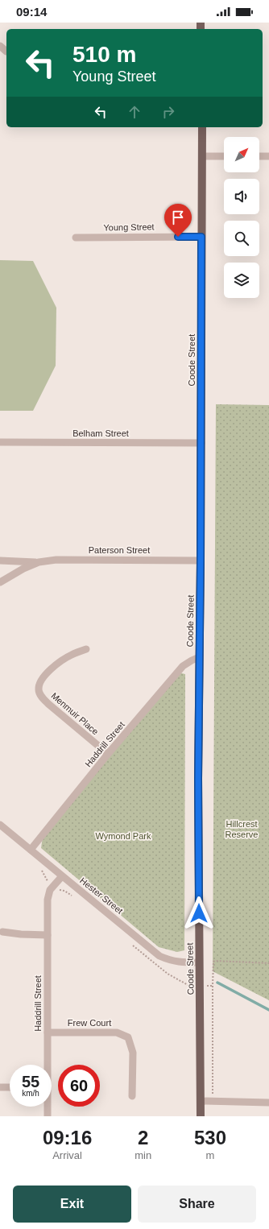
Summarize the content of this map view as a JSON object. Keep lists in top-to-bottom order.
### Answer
{
  "streets": {
    "main road": ["Coode Street"],
    "street": [
      "Young Street",
      "Belham Street",
      "Paterson Street",
      "Menmuir Place",
      "Haddrill Street",
      "Hester Street",
      "Frew Court"
    ]
  },
  "crossings": [
    ["Young Street", "Coode Street"],
    ["Coode Street", "Belham Street"],
    ["Coode Street", "Paterson Street"],
    ["Coode Street", "Haddrill Street"],
    ["Coode Street", "Hester Street"],
    ["Menmuir Place", "Haddrill Street"],
    ["Haddrill Street", "Hester Street"],
    ["Haddrill Street", "Frew Court"]
  ],
  "parks": ["Hillcrest Reserve", "Wymond Park"],
  "north": "top right",
  "page": {
    "status": "09:14",
    "turn": ["510 m", "Young Street"],
    "speed": "55 km/h",
    "limit": "60",
    "eta": [
      "09:16",
      "Arrival",
      "2",
      "min",
      "530",
      "m"
    ],
    "buttons": ["Exit", "Share"]
  }
}
